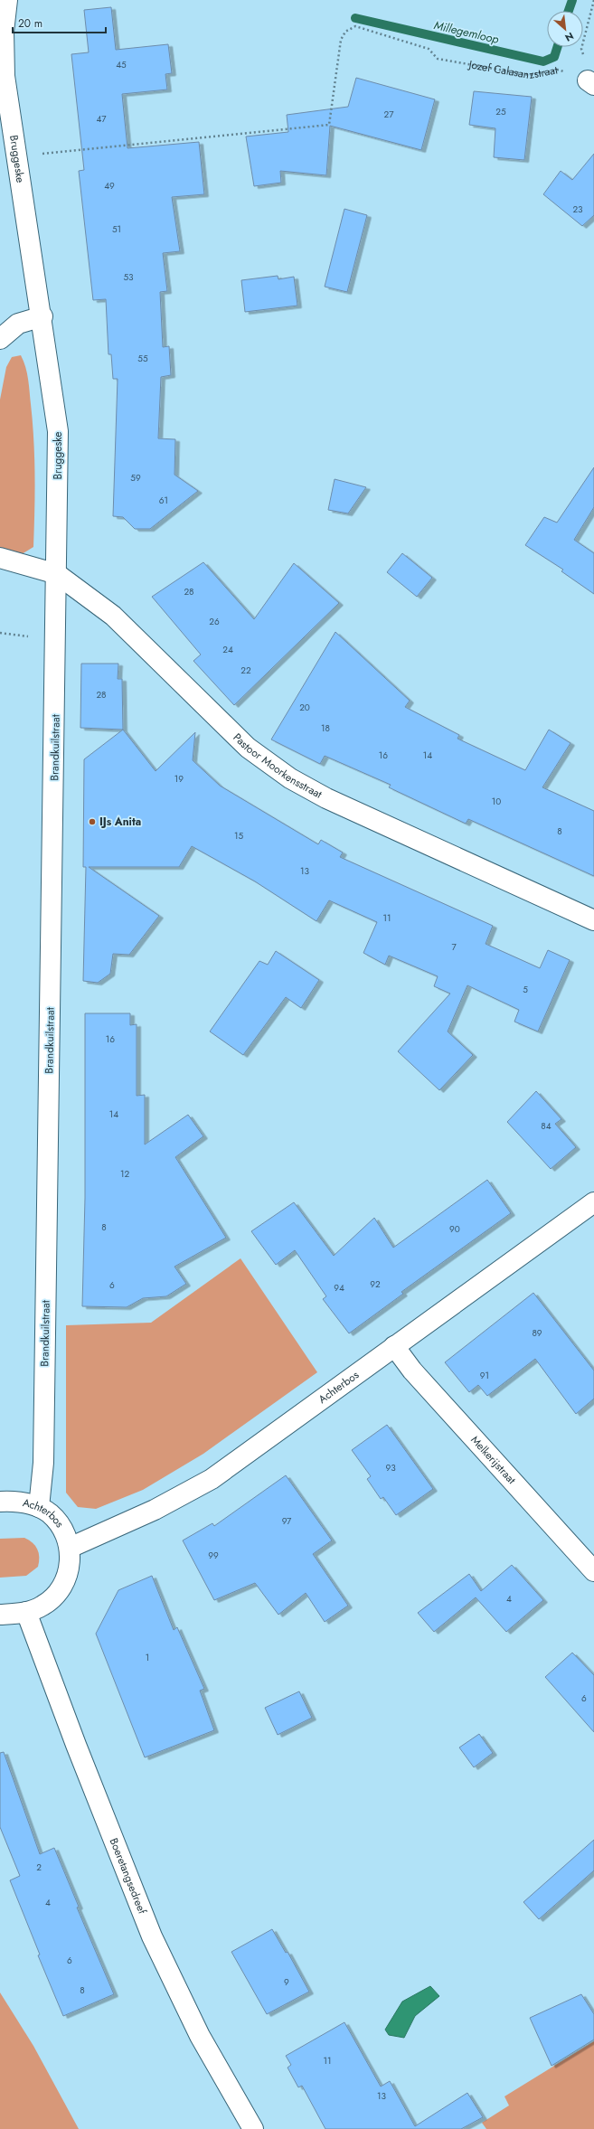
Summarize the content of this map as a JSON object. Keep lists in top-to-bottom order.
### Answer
{
  "streets": {
    "street": [
      "Bruggeske",
      "Brandkuilstraat",
      "Pastoor Moorkensstraat",
      "Achterbos",
      "Melkerijstraat",
      "Boeretangsedreef"
    ],
    "path": ["Jozef Calasanzstraat"]
  },
  "crossings": [
    ["Jozef Calasanzstraat", "Bruggeske"],
    ["Bruggeske", "Brandkuilstraat"],
    ["Bruggeske", "Pastoor Moorkensstraat"],
    ["Brandkuilstraat", "Pastoor Moorkensstraat"],
    ["Brandkuilstraat", "Achterbos"],
    ["Achterbos", "Melkerijstraat"],
    ["Achterbos", "Boeretangsedreef"]
  ],
  "water": ["Millegemloop"],
  "places": ["IJs Anita"],
  "house_numbers": [
    "45",
    "25",
    "27",
    "47",
    "49",
    "23",
    "51",
    "53",
    "55",
    "59",
    "61",
    "28",
    "26",
    "24",
    "22",
    "28",
    "20",
    "18",
    "16",
    "14",
    "19",
    "10",
    "8",
    "15",
    "13",
    "11",
    "7",
    "5",
    "16",
    "14",
    "84",
    "12",
    "8",
    "90",
    "92",
    "6",
    "94",
    "89",
    "91",
    "93",
    "97",
    "99",
    "4",
    "1",
    "6",
    "2",
    "4",
    "6",
    "9",
    "8",
    "11",
    "13"
  ],
  "scale_bar": "20 m",
  "north": "bottom right"
}
